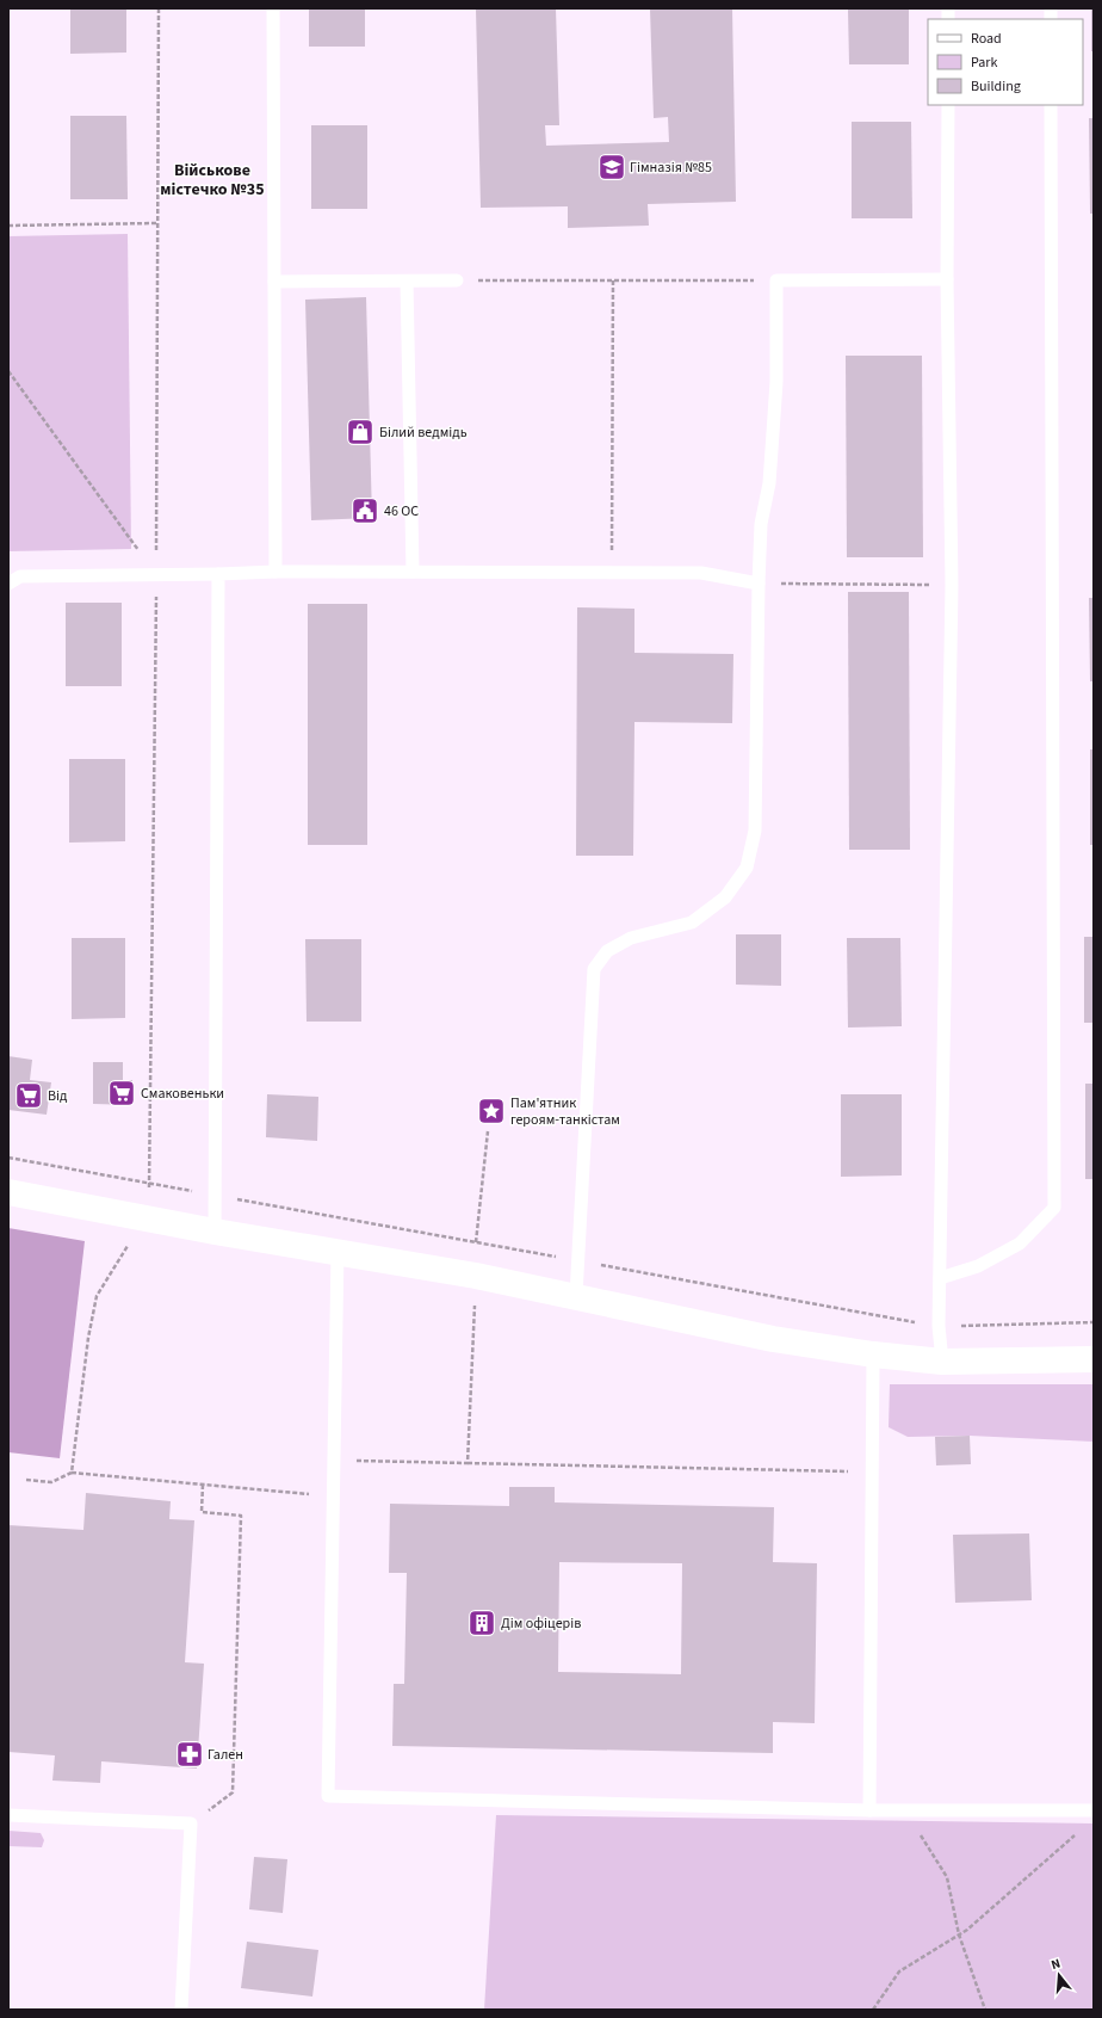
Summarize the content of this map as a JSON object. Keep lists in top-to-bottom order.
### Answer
{
  "districts": ["Військове містечко №35"],
  "places": {
    "school or university": ["Гімназія №85"],
    "shop": ["Білий ведмідь"],
    "public building": ["46 ОС"],
    "supermarket": ["Смаковеньки", "Від"],
    "place": ["Пам'ятник героям-танкістам"],
    "building": ["Дім офіцерів"],
    "pharmacy": ["Гален"]
  },
  "legend": ["Road", "Park", "Building"],
  "north": "top"
}
